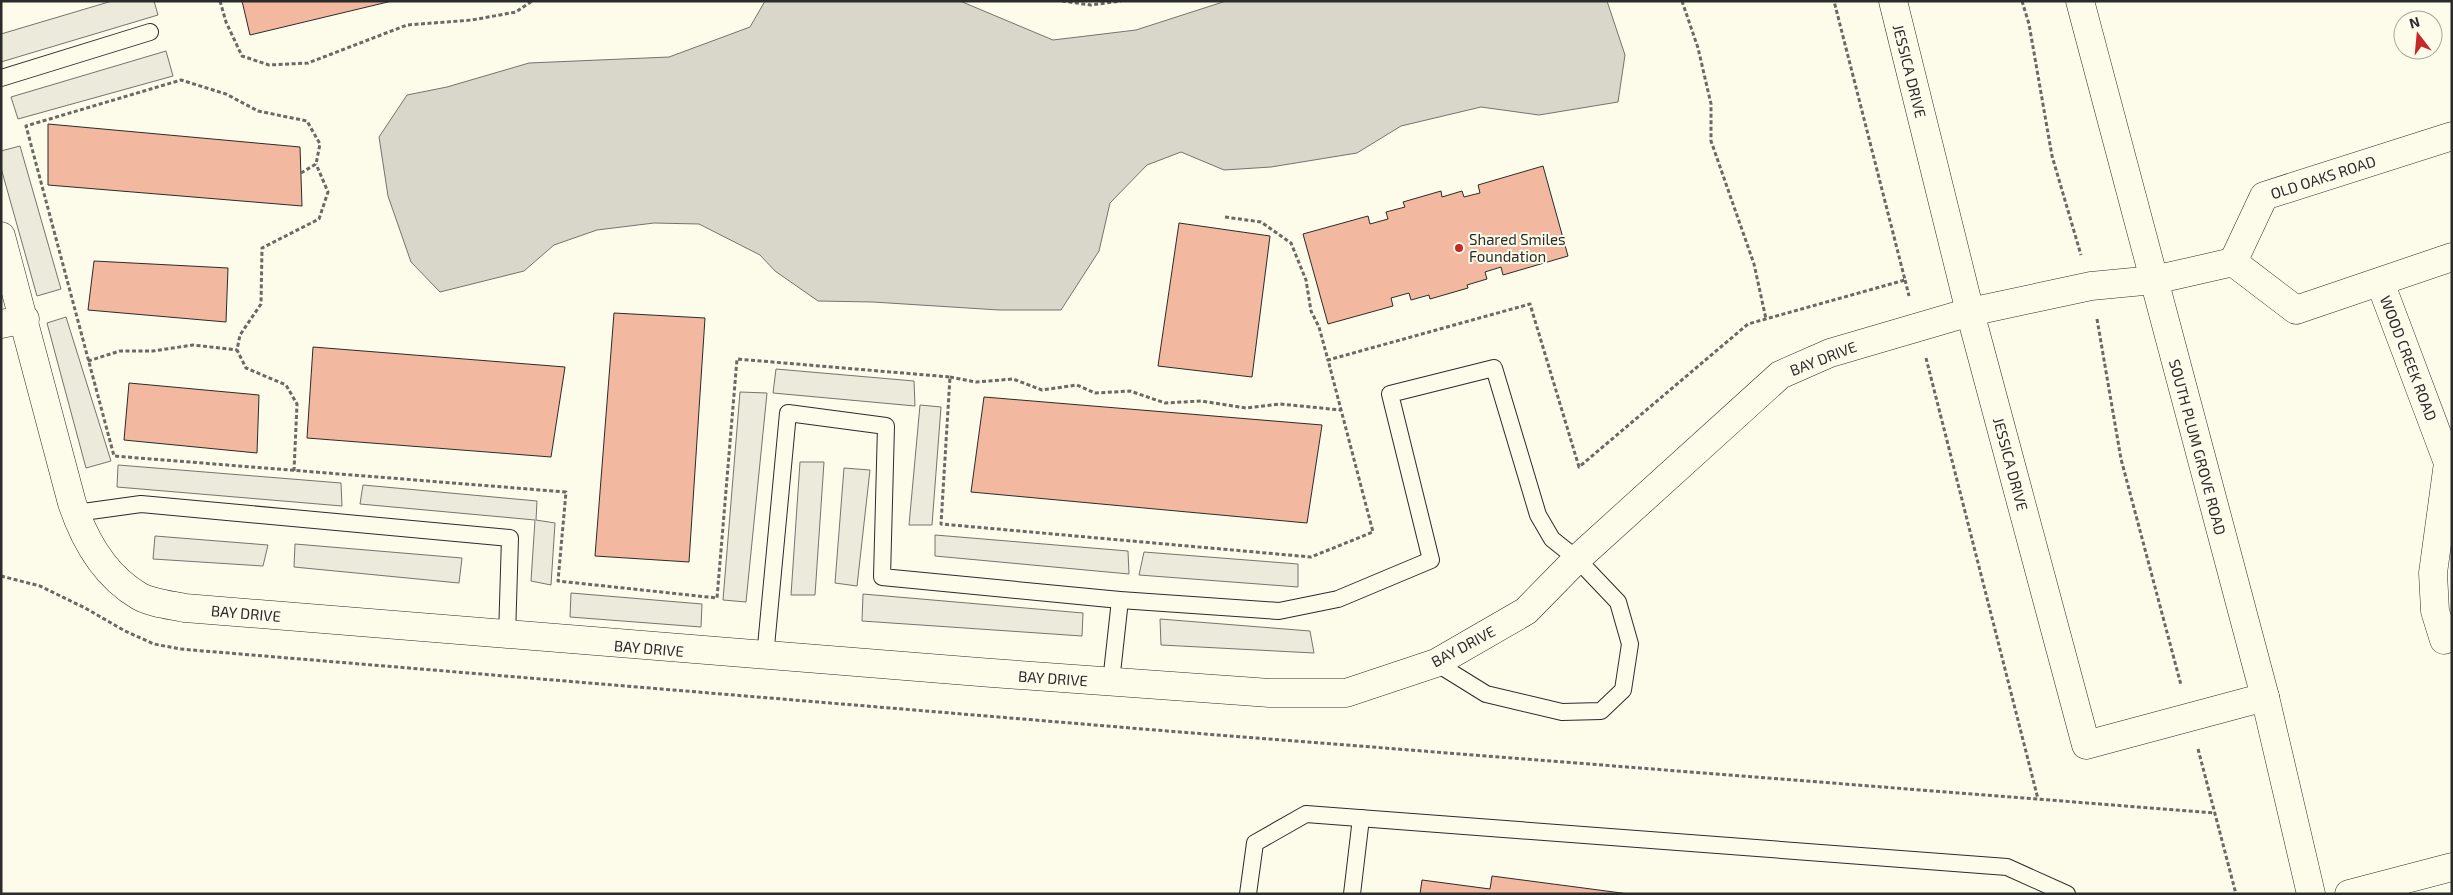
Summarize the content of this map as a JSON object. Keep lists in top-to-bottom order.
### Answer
{
  "streets": {
    "street": [
      "JESSICA DRIVE",
      "OLD OAKS ROAD",
      "BAY DRIVE",
      "WOOD CREEK ROAD",
      "SOUTH PLUM GROVE ROAD"
    ]
  },
  "crossings": [
    ["JESSICA DRIVE", "BAY DRIVE"],
    ["JESSICA DRIVE", "SOUTH PLUM GROVE ROAD"],
    ["BAY DRIVE", "SOUTH PLUM GROVE ROAD"]
  ],
  "places": ["Shared Smiles Foundation"],
  "north": "top"
}
